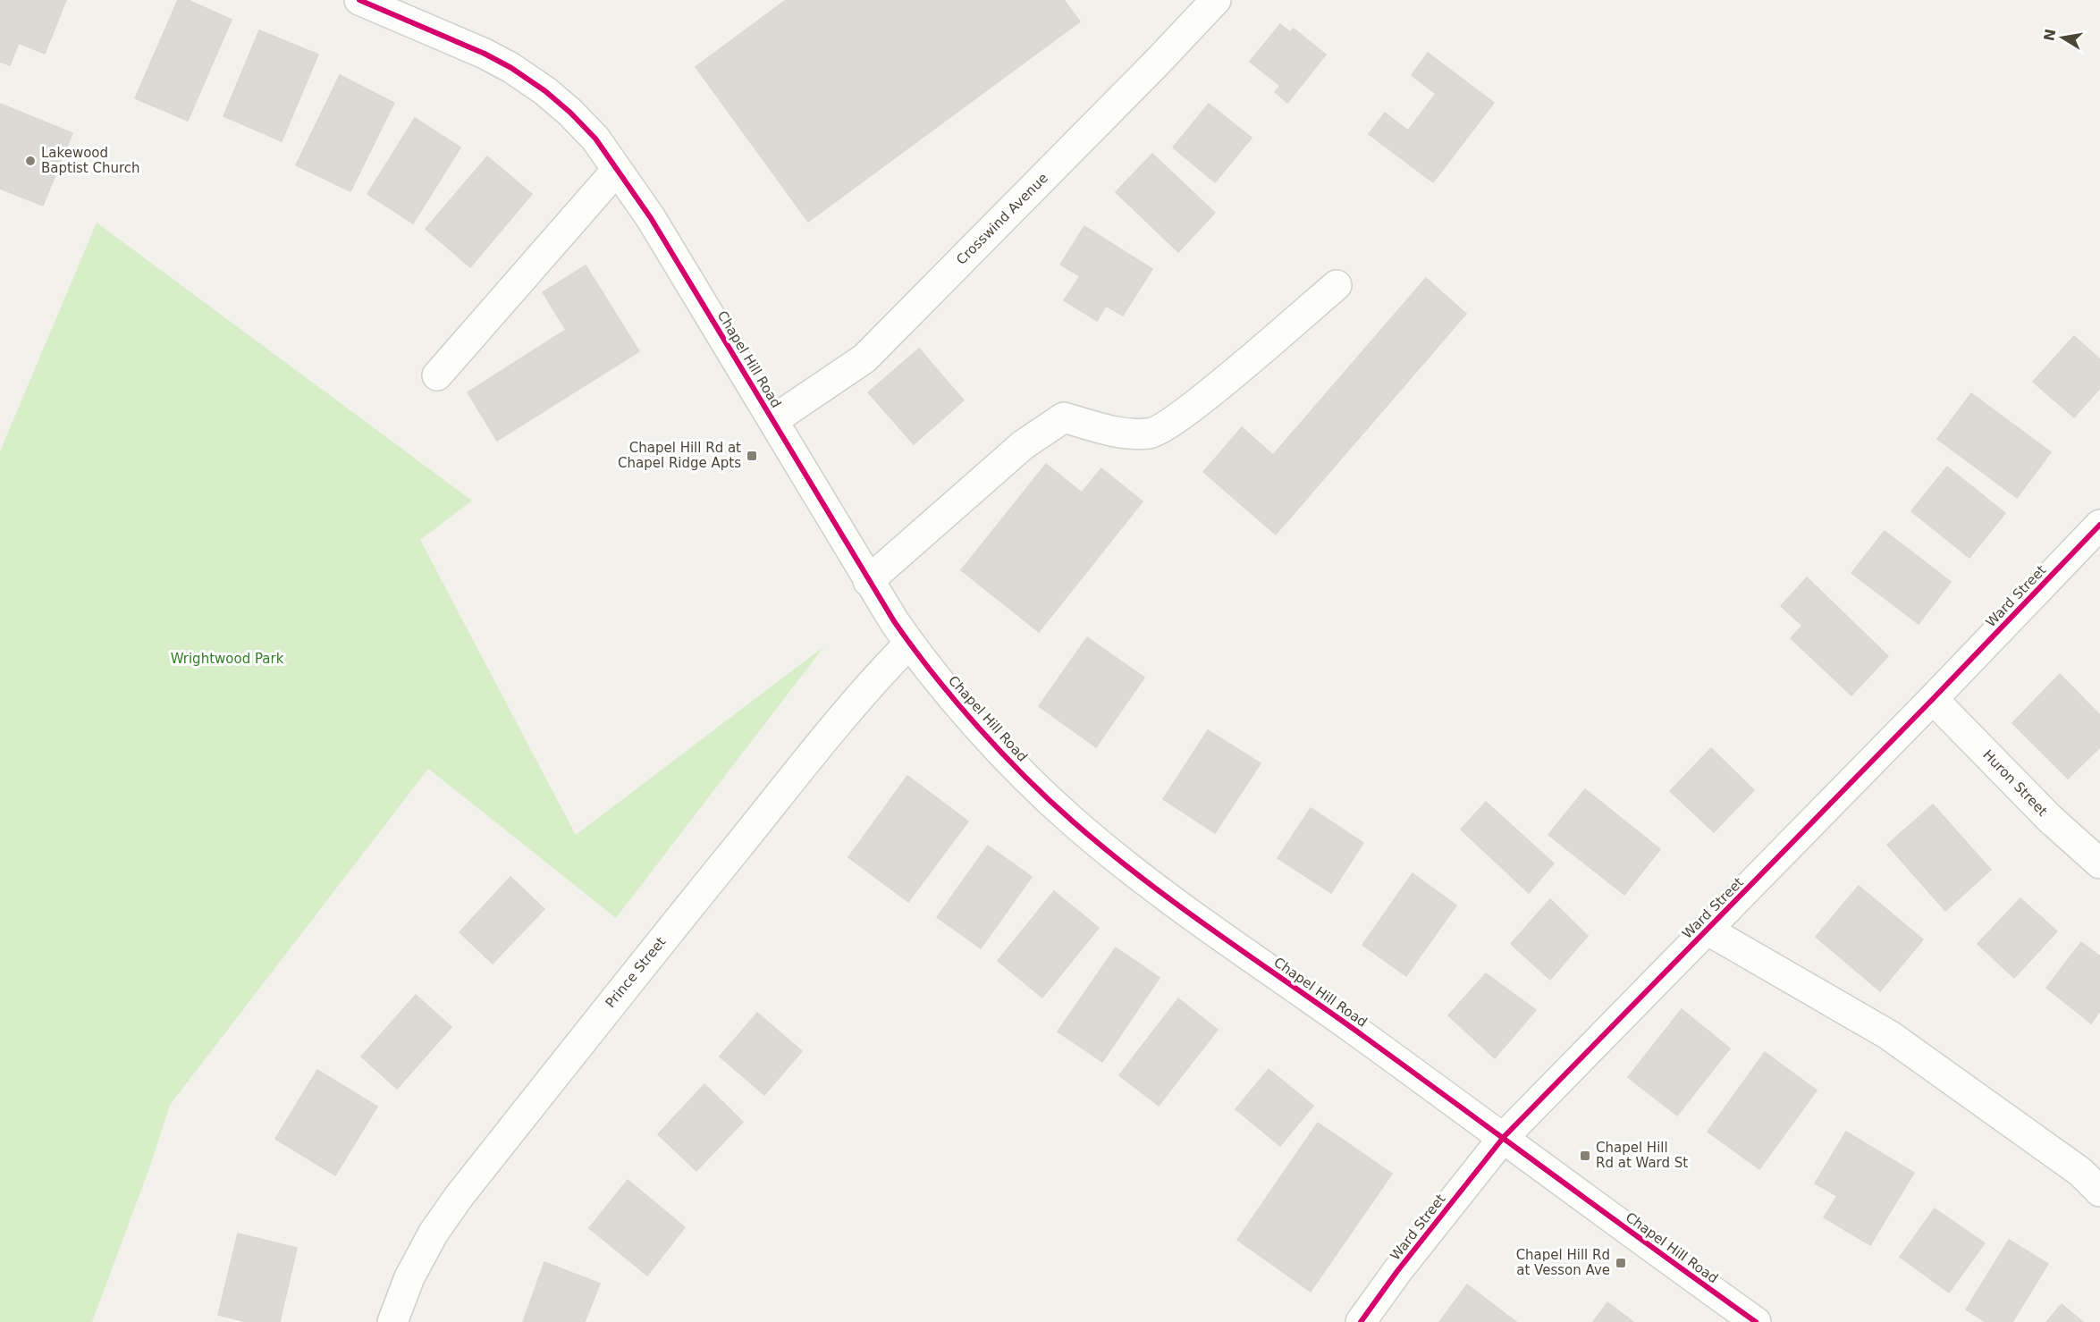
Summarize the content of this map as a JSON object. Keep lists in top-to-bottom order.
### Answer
{
  "streets": {
    "street": [
      "Crosswind Avenue",
      "Chapel Hill Road",
      "Ward Street",
      "Huron Street",
      "Prince Street"
    ]
  },
  "crossings": [
    ["Crosswind Avenue", "Chapel Hill Road"],
    ["Chapel Hill Road", "Ward Street"],
    ["Chapel Hill Road", "Prince Street"],
    ["Ward Street", "Huron Street"]
  ],
  "parks": ["Wrightwood Park"],
  "places": {
    "other": ["Lakewood Baptist Church"],
    "transit": ["Chapel Hill Rd at Chapel Ridge Apts", "Chapel Hill Rd at Ward St", "Chapel Hill Rd at Vesson Ave"]
  },
  "north": "left"
}
